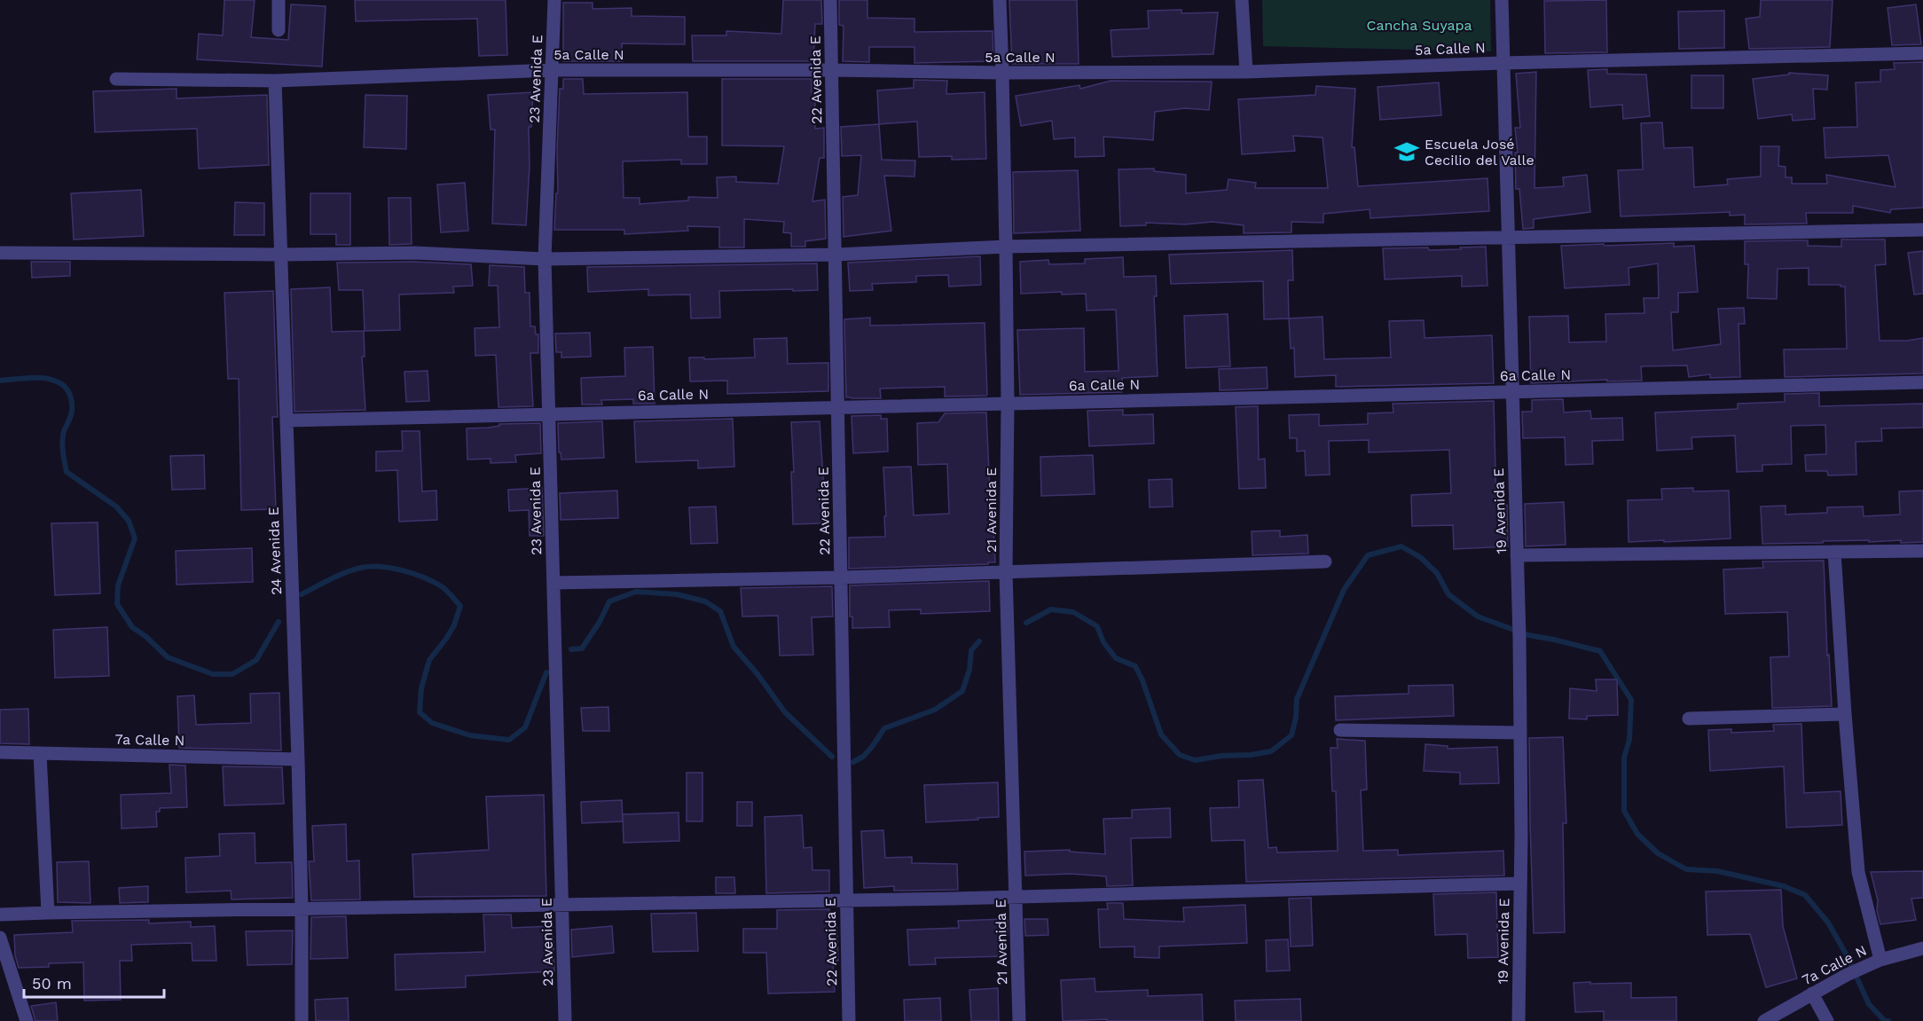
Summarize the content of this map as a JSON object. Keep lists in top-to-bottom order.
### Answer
{
  "streets": {
    "street": [
      "5a Calle N",
      "23 Avenida E",
      "22 Avenida E",
      "6a Calle N",
      "21 Avenida E",
      "19 Avenida E",
      "24 Avenida E",
      "7a Calle N"
    ]
  },
  "crossings": [
    ["5a Calle N", "23 Avenida E"],
    ["5a Calle N", "22 Avenida E"],
    ["5a Calle N", "21 Avenida E"],
    ["5a Calle N", "19 Avenida E"],
    ["5a Calle N", "24 Avenida E"],
    ["23 Avenida E", "6a Calle N"],
    ["22 Avenida E", "6a Calle N"],
    ["6a Calle N", "21 Avenida E"],
    ["6a Calle N", "19 Avenida E"],
    ["6a Calle N", "24 Avenida E"],
    ["24 Avenida E", "7a Calle N"]
  ],
  "parks": ["Cancha Suyapa"],
  "places": {
    "school or university": ["Escuela José Cecilio del Valle"]
  },
  "scale_bar": "50 m"
}
